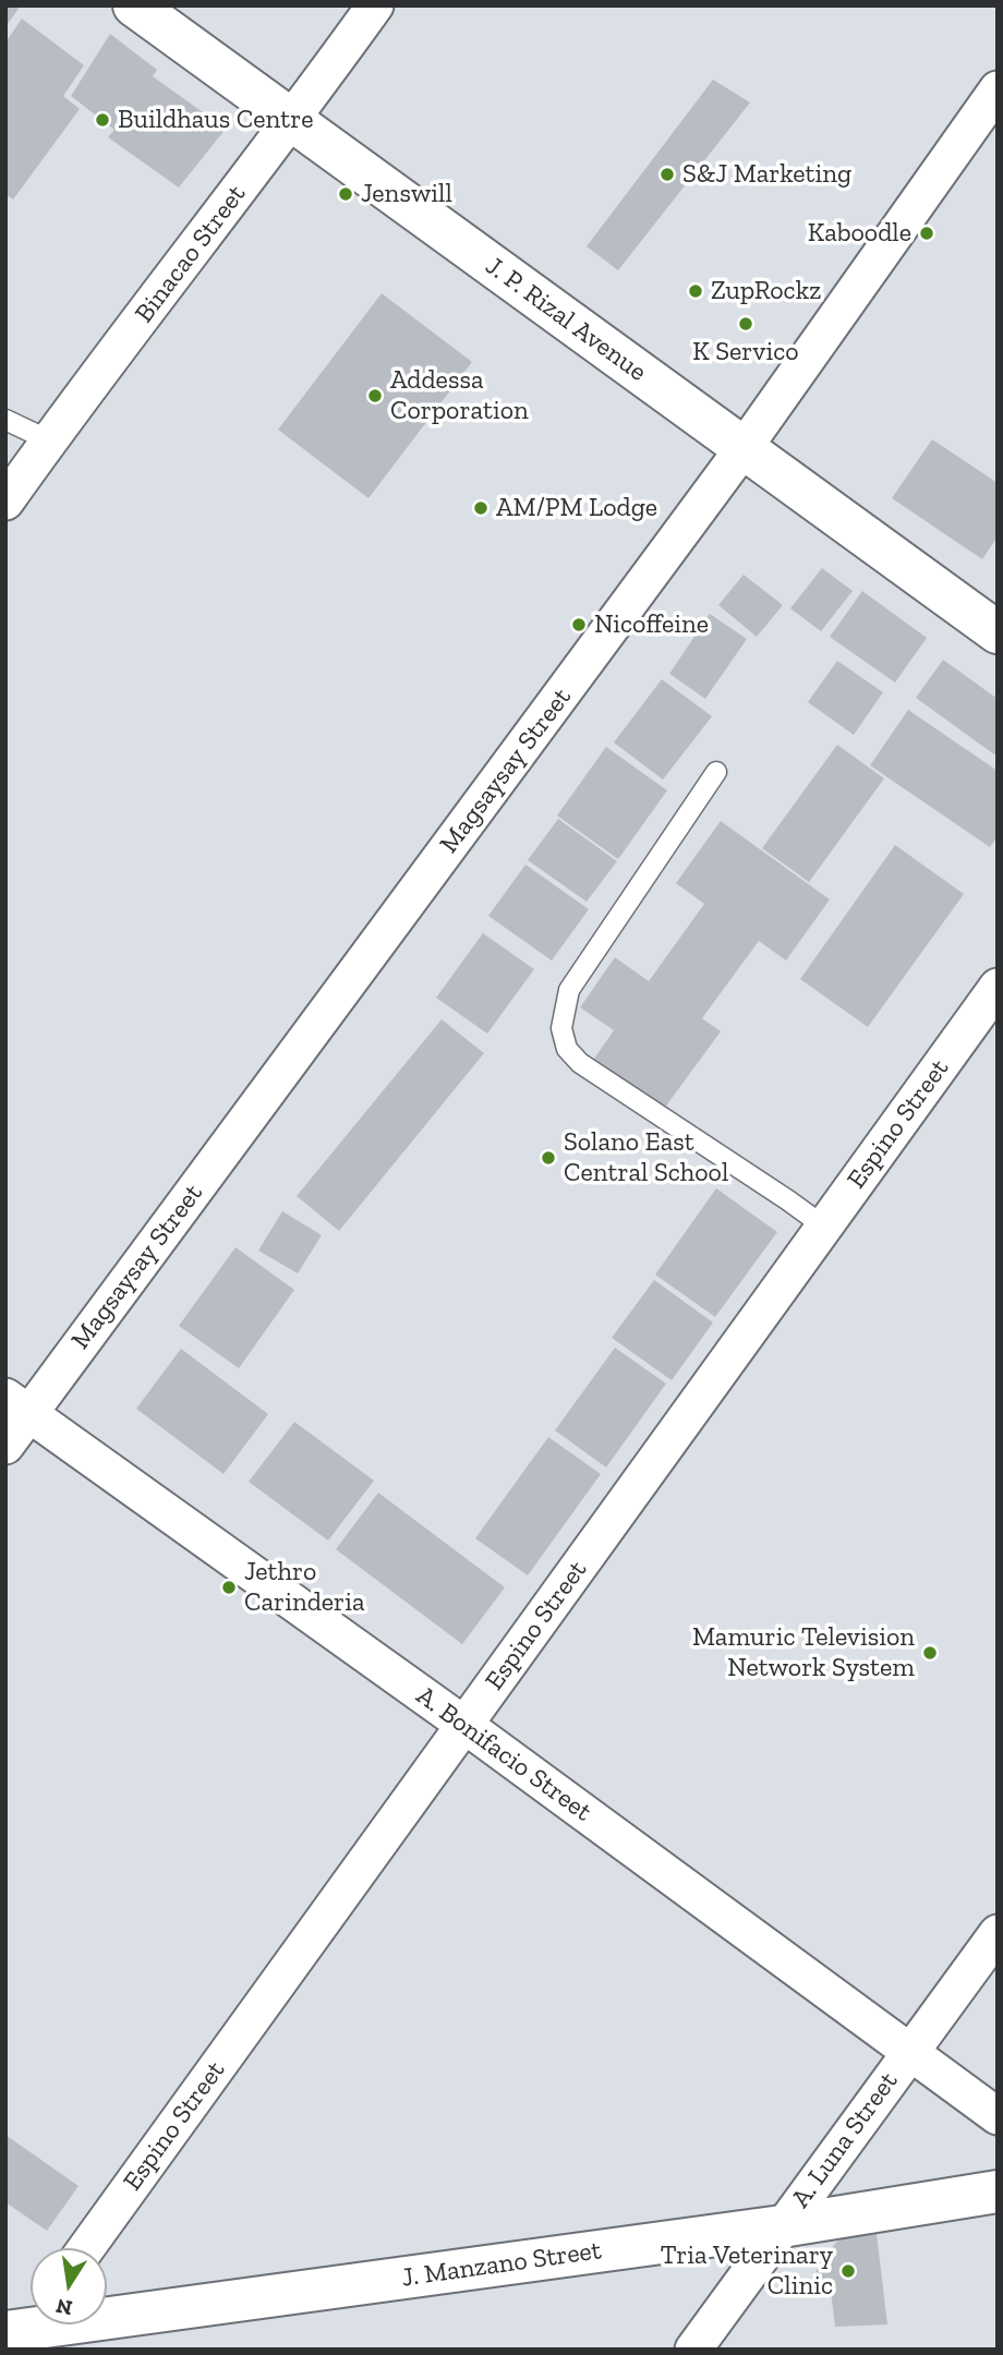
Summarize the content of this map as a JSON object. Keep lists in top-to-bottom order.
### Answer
{
  "streets": {
    "main road": ["J. P. Rizal Avenue", "J. Manzano Street"],
    "street": [
      "Binacao Street",
      "Magsaysay Street",
      "Espino Street",
      "A. Bonifacio Street",
      "A. Luna Street"
    ]
  },
  "crossings": [
    ["Binacao Street", "J. P. Rizal Avenue"],
    ["J. P. Rizal Avenue", "Magsaysay Street"],
    ["Magsaysay Street", "A. Bonifacio Street"],
    ["Espino Street", "A. Bonifacio Street"],
    ["A. Bonifacio Street", "A. Luna Street"],
    ["A. Luna Street", "J. Manzano Street"]
  ],
  "places": [
    "Buildhaus Centre",
    "S&J Marketing",
    "Jenswill",
    "Kaboodle",
    "ZupRockz",
    "K Servico",
    "Addessa Corporation",
    "AM/PM Lodge",
    "Nicoffeine",
    "Solano East Central School",
    "Jethro Carinderia",
    "Mamuric Television Network System",
    "Tria Veterinary Clinic"
  ],
  "north": "bottom"
}
